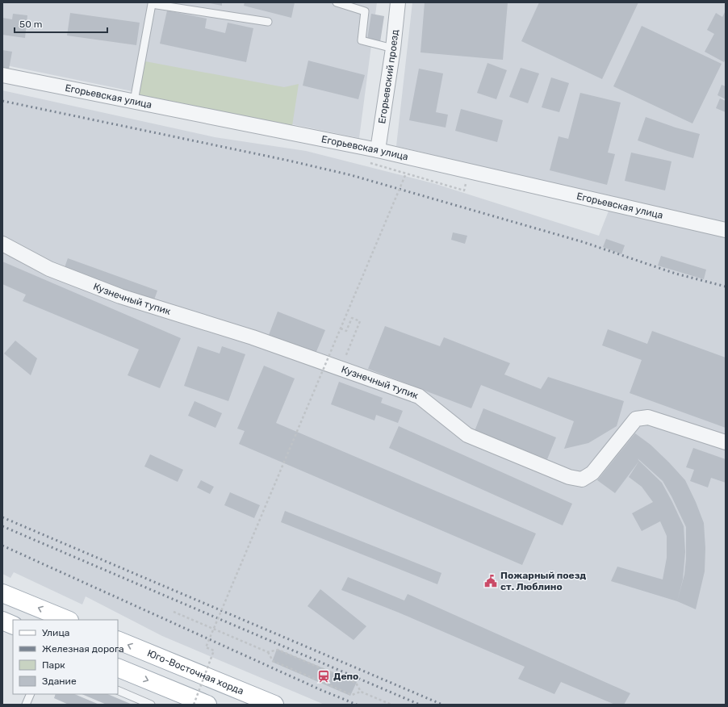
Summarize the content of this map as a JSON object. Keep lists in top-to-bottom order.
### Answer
{
  "streets": {
    "main road": ["Юго-Восточная хорда"],
    "street": ["Егорьевский проезд", "Егорьевская улица", "Кузнечный тупик"]
  },
  "crossings": [
    ["Егорьевский проезд", "Егорьевская улица"]
  ],
  "places": {
    "public building": ["Пожарный поезд ст. Люблино"],
    "station": ["Депо"]
  },
  "legend": [
    "Улица",
    "Железная дорога",
    "Парк",
    "Здание"
  ],
  "scale_bar": "50 m"
}
